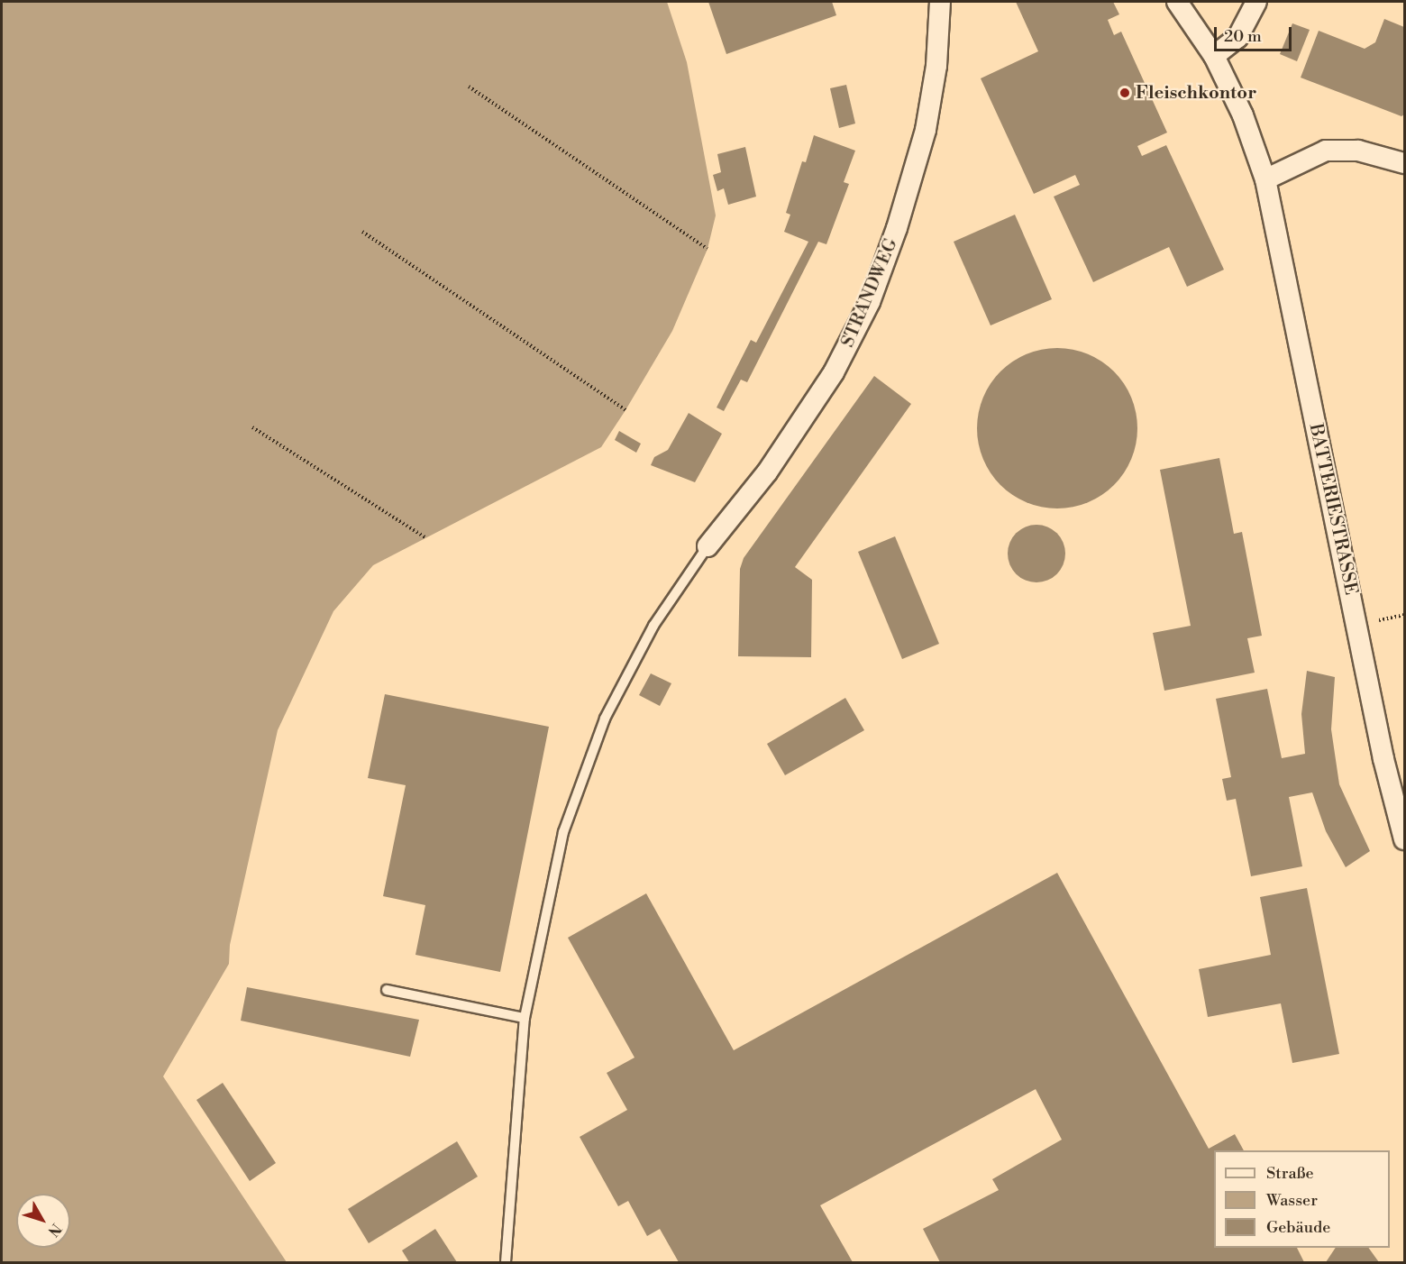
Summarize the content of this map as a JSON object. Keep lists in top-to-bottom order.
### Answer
{
  "streets": {
    "street": ["STRANDWEG", "BATTERIESTRASSE"]
  },
  "places": ["Fleischkontor"],
  "legend": ["Straße", "Wasser", "Gebäude"],
  "scale_bar": "20 m",
  "north": "bottom right"
}
